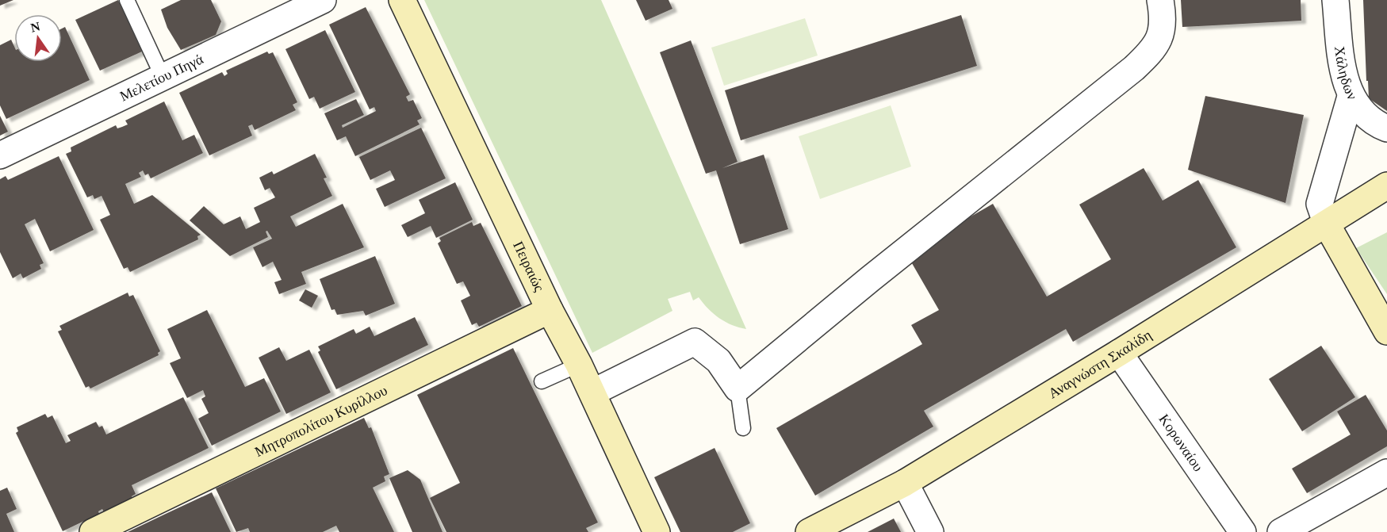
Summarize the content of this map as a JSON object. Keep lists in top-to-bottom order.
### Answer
{
  "streets": {
    "street": [
      "Χάληδων",
      "Μελετίου Πηγά",
      "Πειραιώς",
      "Αναγνώστη Σκαλίδη",
      "Μητροπολίτου Κυρίλλου",
      "Κορωναίου"
    ]
  },
  "crossings": [
    ["Πειραιώς", "Μητροπολίτου Κυρίλλου"],
    ["Αναγνώστη Σκαλίδη", "Κορωναίου"]
  ],
  "north": "top"
}
